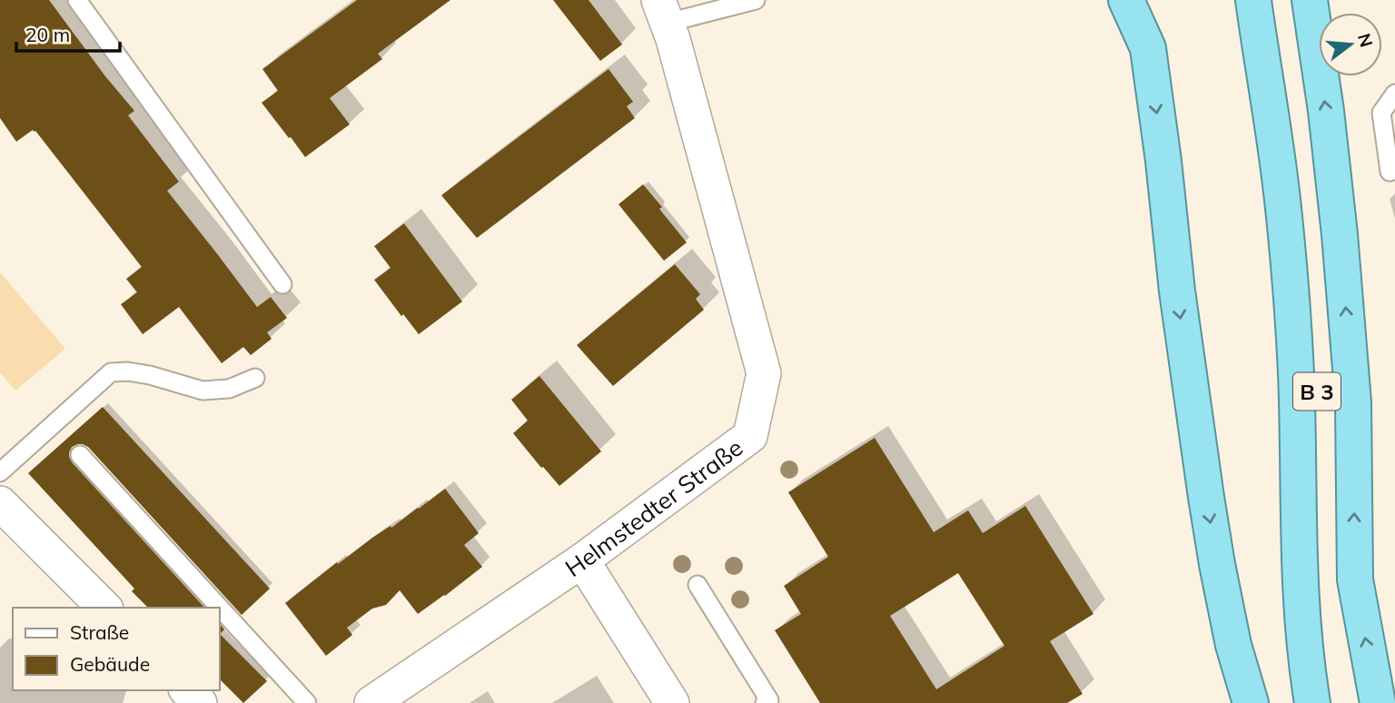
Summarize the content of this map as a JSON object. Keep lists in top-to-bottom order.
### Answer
{
  "streets": {
    "highway": ["B 3"],
    "street": ["Helmstedter Straße"]
  },
  "legend": ["Straße", "Gebäude"],
  "scale_bar": "20 m",
  "north": "right"
}
